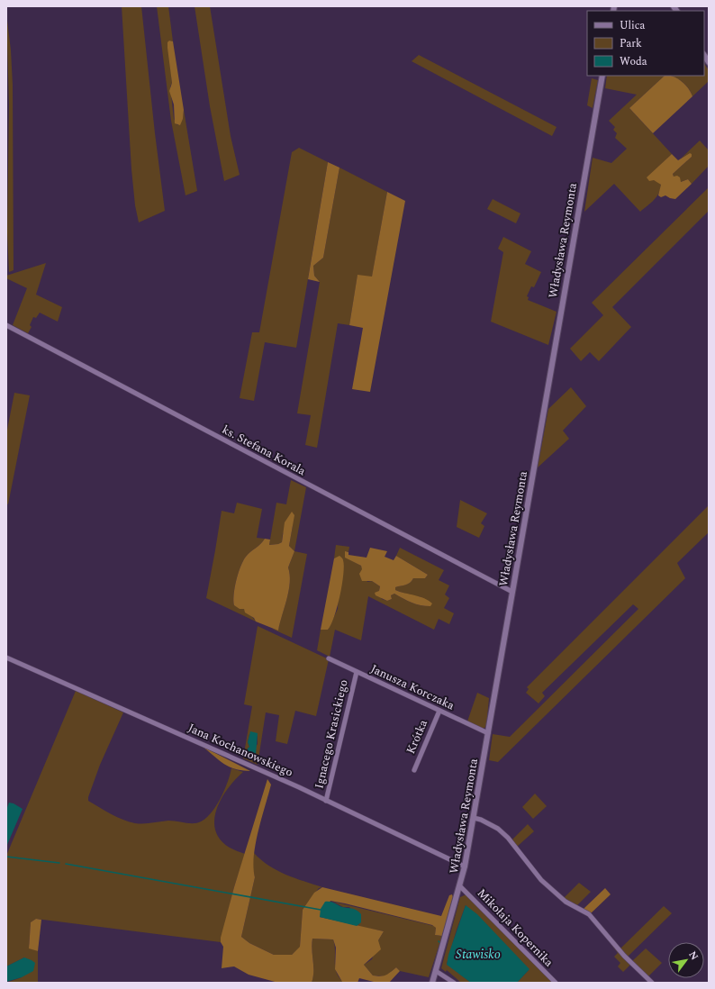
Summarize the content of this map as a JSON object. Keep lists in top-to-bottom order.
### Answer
{
  "streets": {
    "street": [
      "Władysława Reymonta",
      "ks. Stefana Korala",
      "Janusza Korczaka",
      "Ignacego Krasickiego",
      "Krótka",
      "Jana Kochanowskiego",
      "Mikołaja Kopernika"
    ]
  },
  "crossings": [
    ["Władysława Reymonta", "ks. Stefana Korala"],
    ["Władysława Reymonta", "Janusza Korczaka"],
    ["Władysława Reymonta", "Jana Kochanowskiego"],
    ["Władysława Reymonta", "Mikołaja Kopernika"],
    ["Janusza Korczaka", "Ignacego Krasickiego"],
    ["Janusza Korczaka", "Krótka"],
    ["Ignacego Krasickiego", "Jana Kochanowskiego"]
  ],
  "water": ["Stawisko"],
  "legend": ["Ulica", "Park", "Woda"],
  "north": "top right"
}
